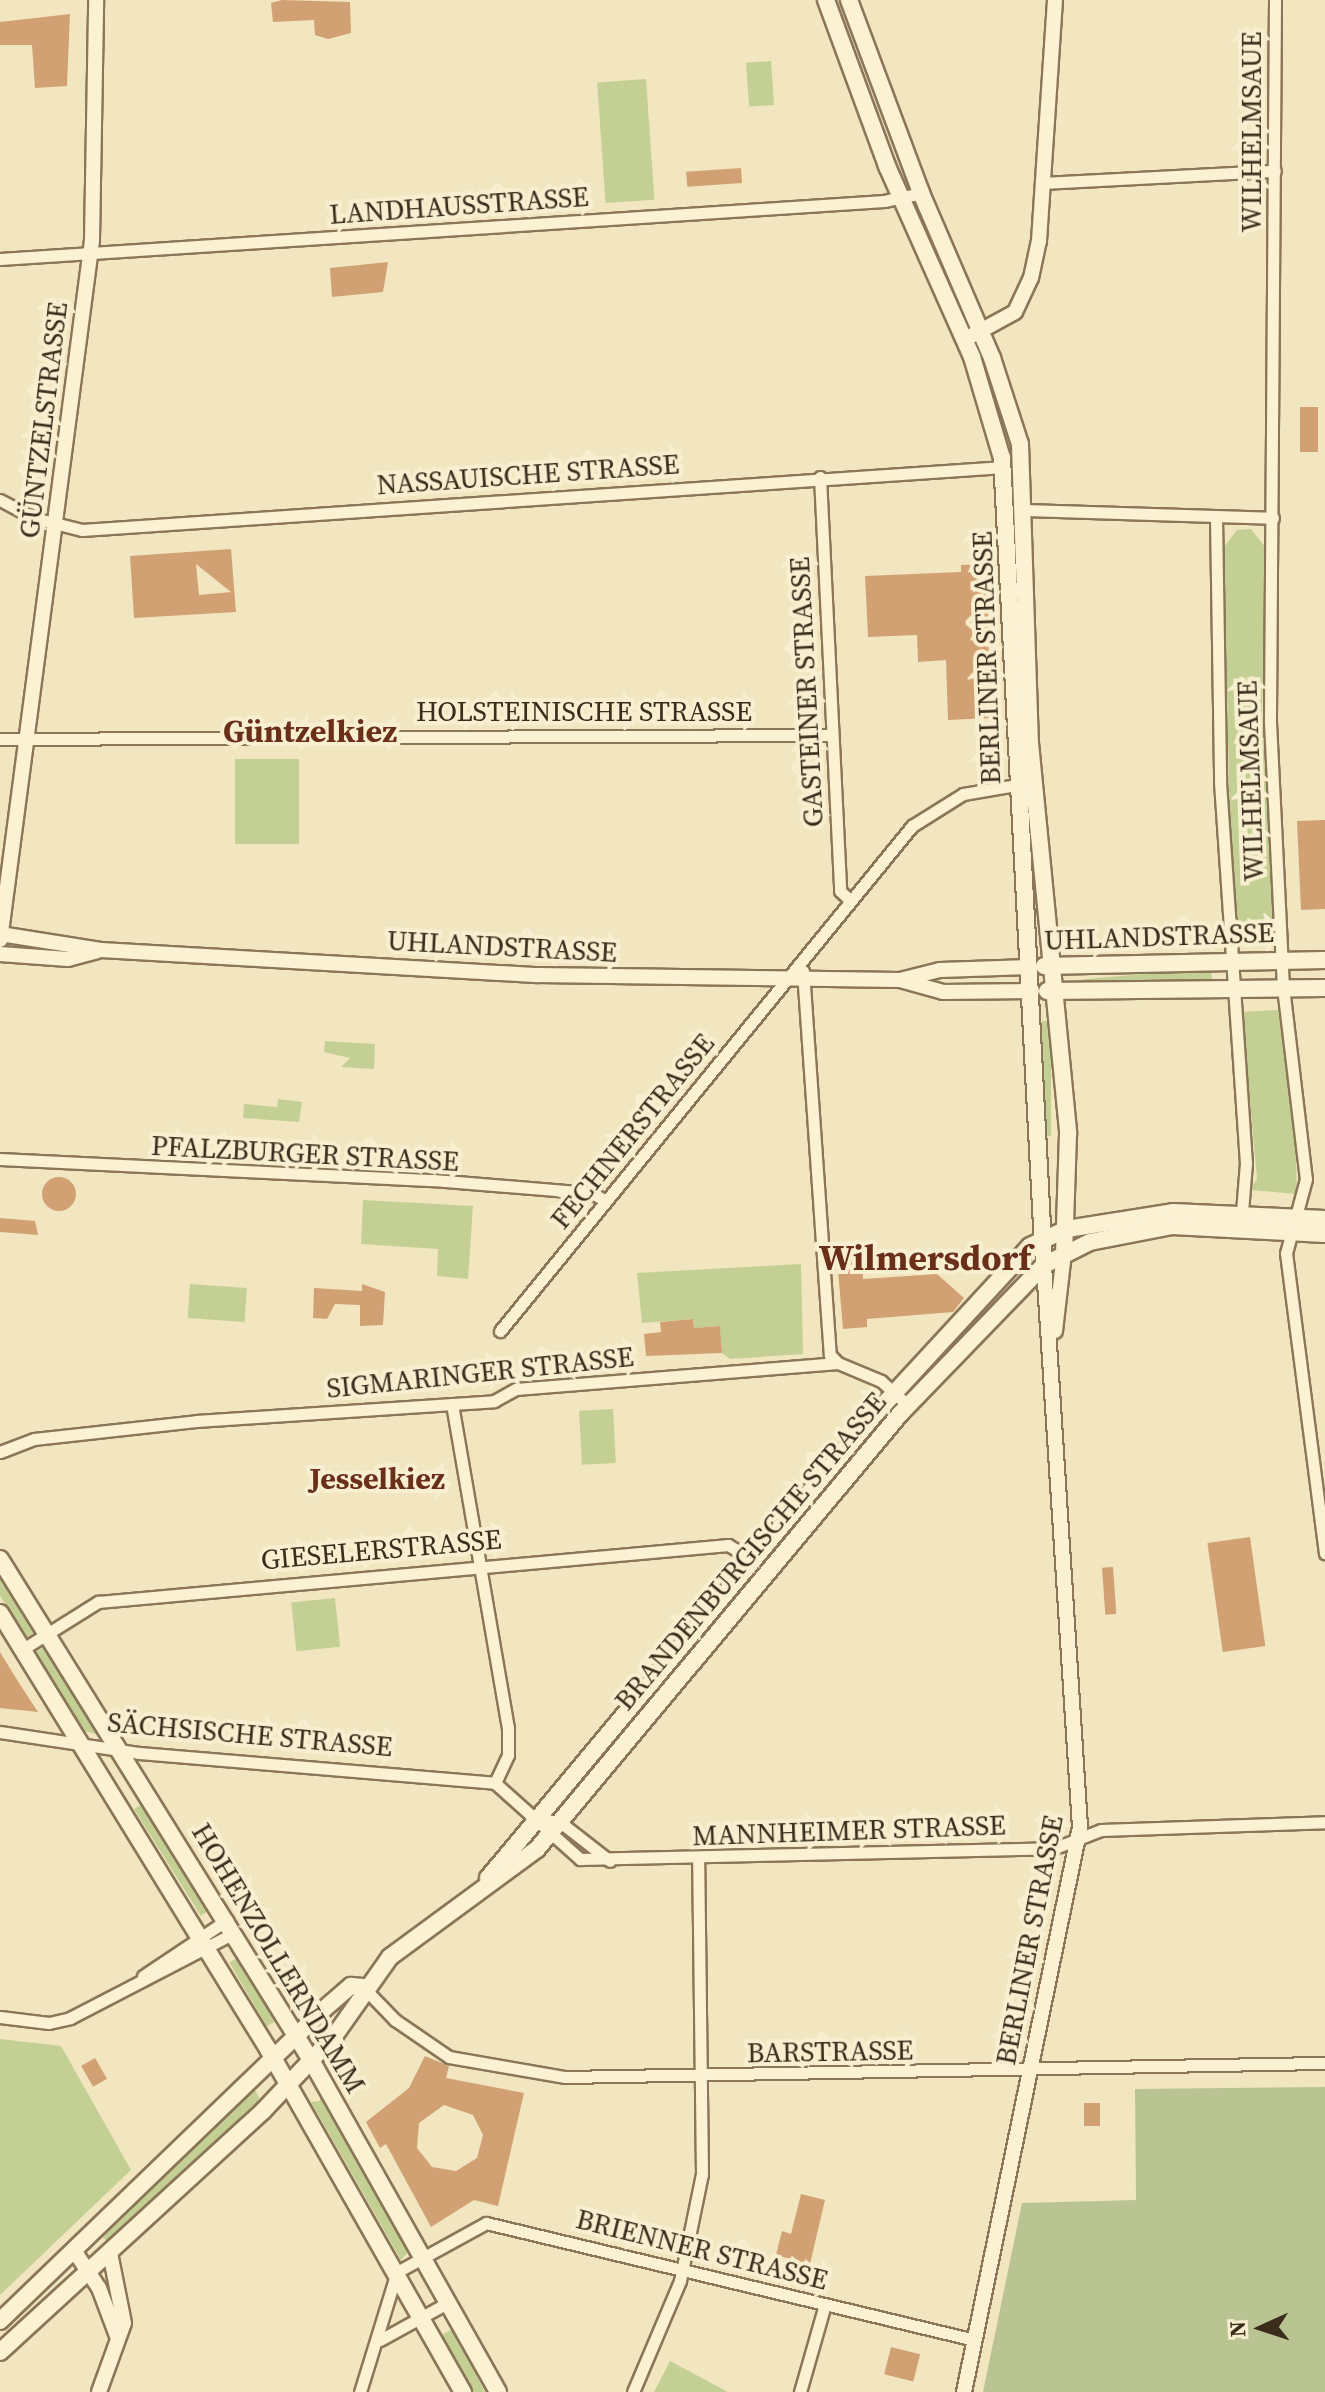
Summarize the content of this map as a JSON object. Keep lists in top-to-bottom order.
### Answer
{
  "streets": {
    "main road": [
      "BERLINER STRASSE",
      "UHLANDSTRASSE",
      "BRANDENBURGISCHE STRASSE",
      "HOHENZOLLERNDAMM"
    ],
    "street": [
      "WILHELMSAUE",
      "LANDHAUSSTRASSE",
      "GÜNTZELSTRASSE",
      "NASSAUISCHE STRASSE",
      "GASTEINER STRASSE",
      "HOLSTEINISCHE STRASSE",
      "FECHNERSTRASSE",
      "PFALZBURGER STRASSE",
      "SIGMARINGER STRASSE",
      "GIESELERSTRASSE",
      "SÄCHSISCHE STRASSE",
      "MANNHEIMER STRASSE",
      "BARSTRASSE",
      "BRIENNER STRASSE"
    ]
  },
  "crossings": [
    ["WILHELMSAUE", "UHLANDSTRASSE"],
    ["WILHELMSAUE", "BRANDENBURGISCHE STRASSE"],
    ["LANDHAUSSTRASSE", "GÜNTZELSTRASSE"],
    ["LANDHAUSSTRASSE", "BERLINER STRASSE"],
    ["GÜNTZELSTRASSE", "NASSAUISCHE STRASSE"],
    ["GÜNTZELSTRASSE", "HOLSTEINISCHE STRASSE"],
    ["GÜNTZELSTRASSE", "UHLANDSTRASSE"],
    ["NASSAUISCHE STRASSE", "BERLINER STRASSE"],
    ["NASSAUISCHE STRASSE", "GASTEINER STRASSE"],
    ["BERLINER STRASSE", "UHLANDSTRASSE"],
    ["BERLINER STRASSE", "FECHNERSTRASSE"],
    ["BERLINER STRASSE", "BRANDENBURGISCHE STRASSE"],
    ["BERLINER STRASSE", "MANNHEIMER STRASSE"],
    ["BERLINER STRASSE", "BARSTRASSE"],
    ["BERLINER STRASSE", "BRIENNER STRASSE"],
    ["GASTEINER STRASSE", "HOLSTEINISCHE STRASSE"],
    ["GASTEINER STRASSE", "FECHNERSTRASSE"],
    ["UHLANDSTRASSE", "FECHNERSTRASSE"],
    ["FECHNERSTRASSE", "PFALZBURGER STRASSE"],
    ["GIESELERSTRASSE", "BRANDENBURGISCHE STRASSE"],
    ["GIESELERSTRASSE", "HOHENZOLLERNDAMM"],
    ["BRANDENBURGISCHE STRASSE", "MANNHEIMER STRASSE"],
    ["BRANDENBURGISCHE STRASSE", "BARSTRASSE"],
    ["SÄCHSISCHE STRASSE", "MANNHEIMER STRASSE"],
    ["SÄCHSISCHE STRASSE", "HOHENZOLLERNDAMM"],
    ["HOHENZOLLERNDAMM", "BRIENNER STRASSE"]
  ],
  "districts": ["Güntzelkiez", "Wilmersdorf", "Jesselkiez"],
  "north": "left"
}
